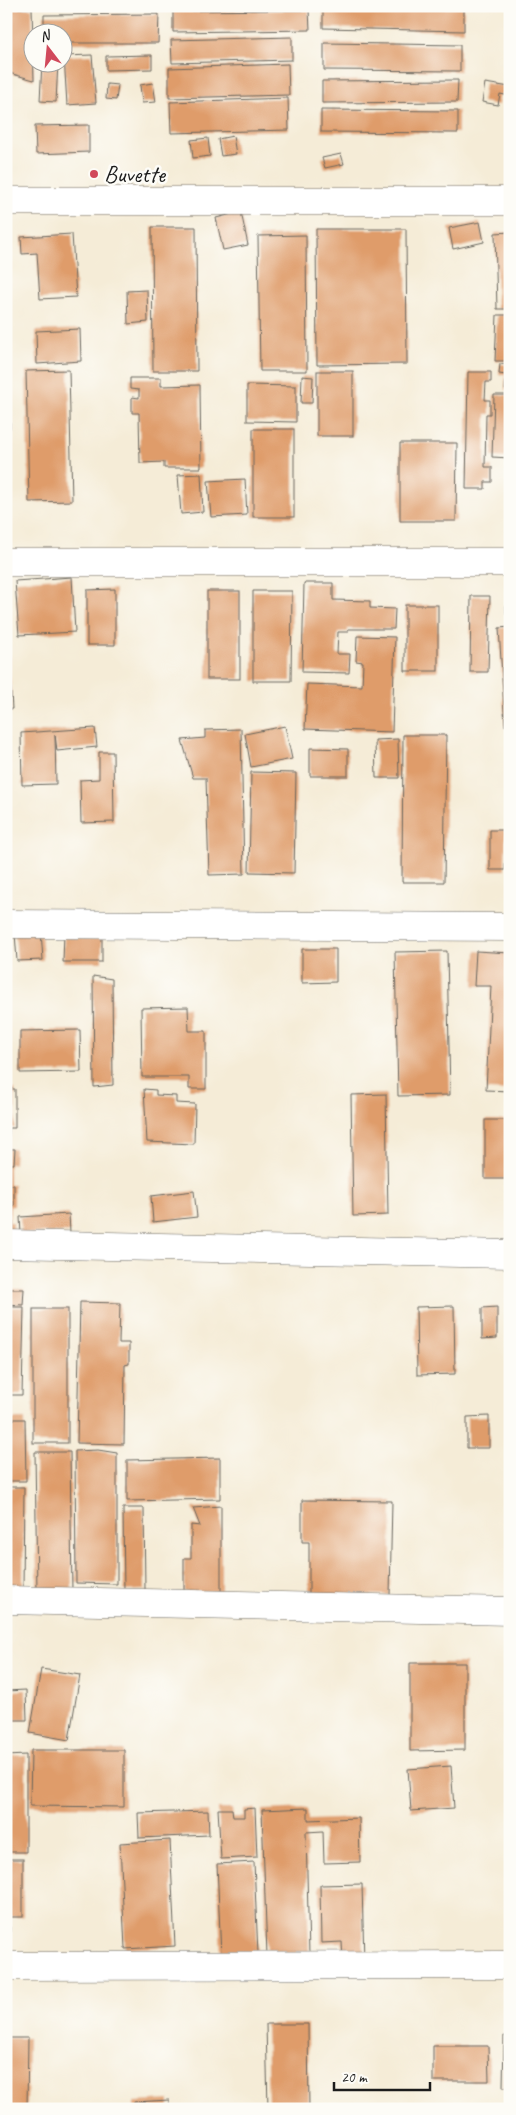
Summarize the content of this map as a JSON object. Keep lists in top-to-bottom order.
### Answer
{
  "places": ["Buvette"],
  "scale_bar": "20 m",
  "north": "top"
}
